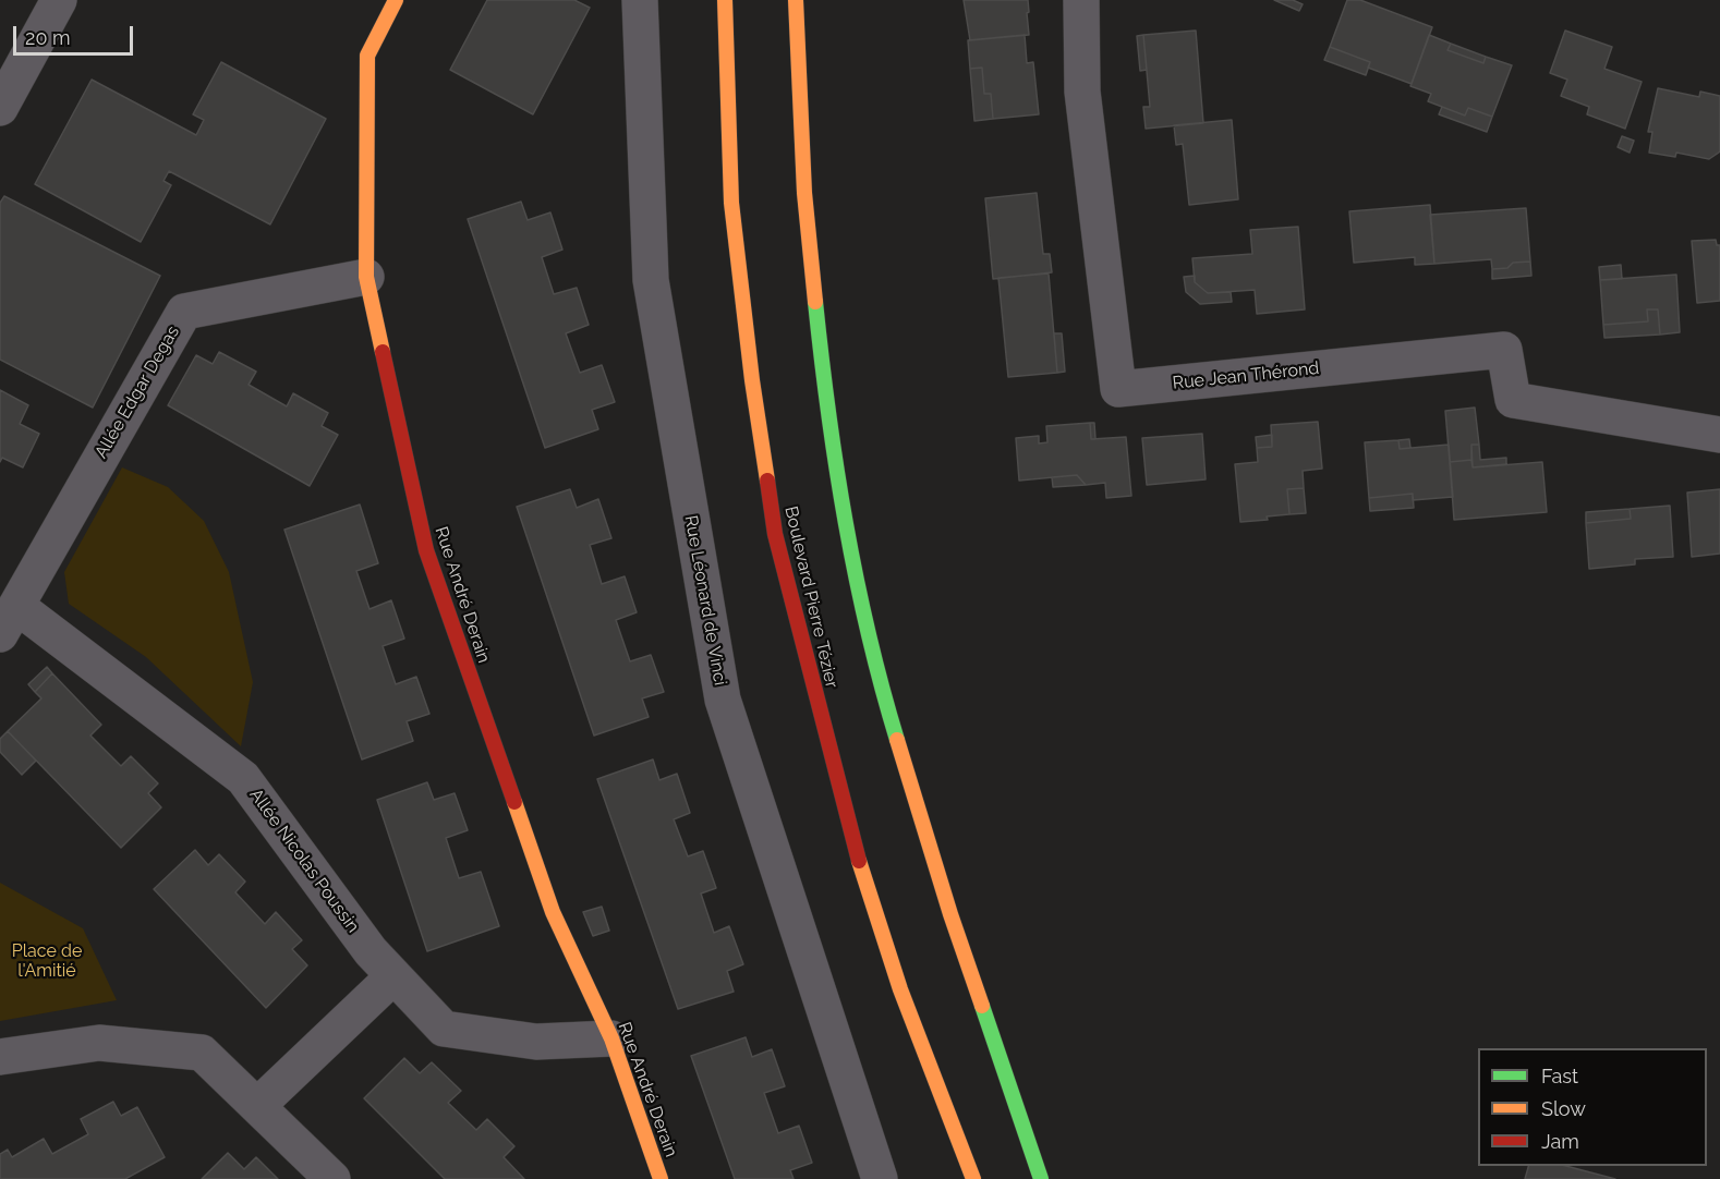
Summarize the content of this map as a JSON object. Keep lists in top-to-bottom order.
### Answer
{
  "streets": {
    "main road": ["Rue André Derain", "Boulevard Pierre Tézier"],
    "street": [
      "Rue Jean Thérond",
      "Allée Edgar Degas",
      "Rue Léonard de Vinci",
      "Allée Nicolas Poussin"
    ]
  },
  "crossings": [
    ["Allée Edgar Degas", "Rue André Derain"],
    ["Allée Edgar Degas", "Allée Nicolas Poussin"],
    ["Rue André Derain", "Allée Nicolas Poussin"]
  ],
  "parks": ["Place de l'Amitié"],
  "legend": ["Fast", "Slow", "Jam"],
  "scale_bar": "20 m"
}
